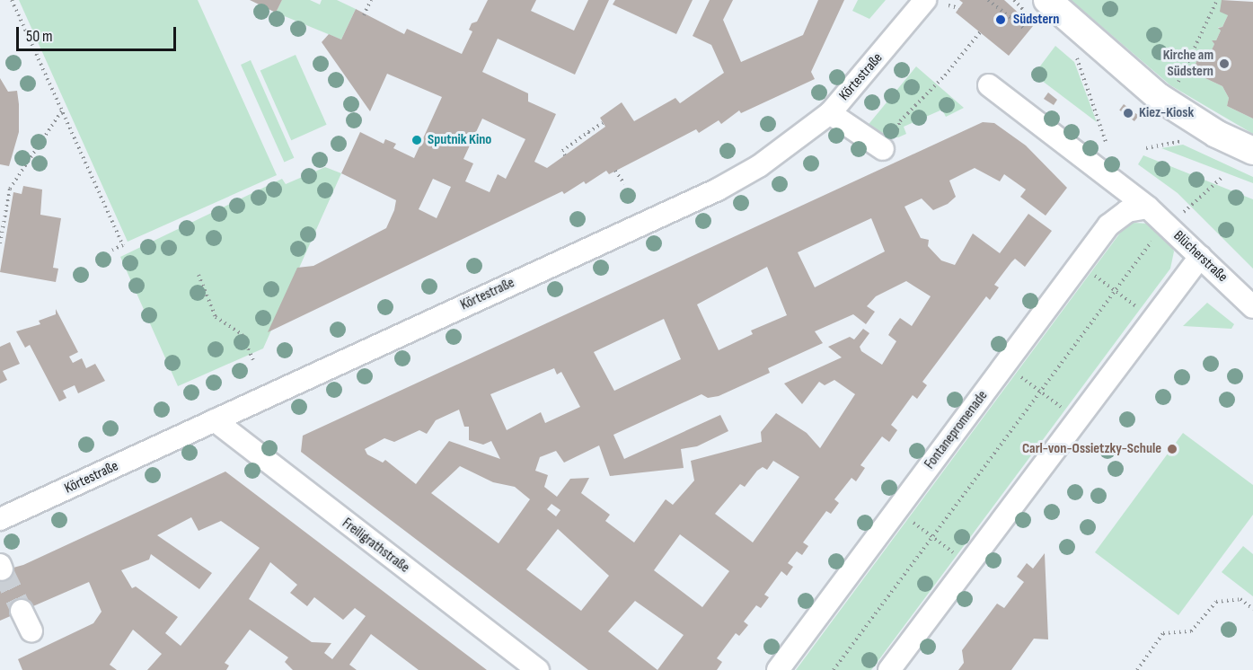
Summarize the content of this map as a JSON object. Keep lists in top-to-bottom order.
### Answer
{
  "streets": {
    "street": [
      "Körtestraße",
      "Blücherstraße",
      "Fontanepromenade",
      "Freiligrathstraße"
    ]
  },
  "crossings": [
    ["Körtestraße", "Freiligrathstraße"],
    ["Blücherstraße", "Fontanepromenade"]
  ],
  "places": [
    "Südstern",
    "Kirche am Südstern",
    "Kiez-Kiosk",
    "Sputnik Kino",
    "Carl-von-Ossietzky-Schule"
  ],
  "scale_bar": "50 m"
}
